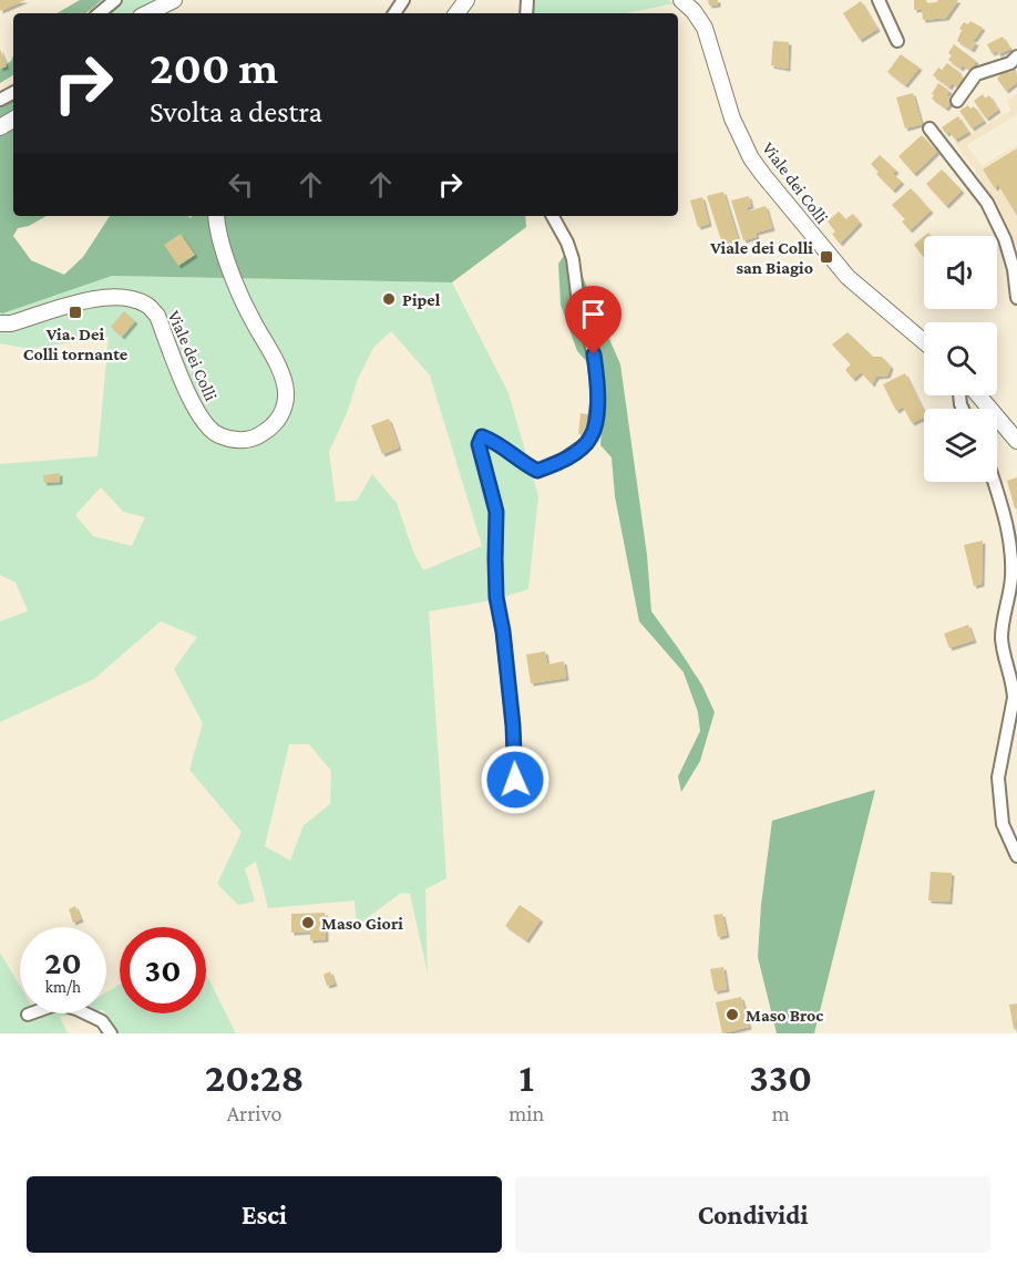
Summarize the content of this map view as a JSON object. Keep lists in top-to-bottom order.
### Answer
{
  "streets": {
    "main road": ["Viale dei Colli"]
  },
  "places": {
    "transit": ["Viale dei Colli san Biagio", "Via. Dei Colli tornante"],
    "other": ["Pipel", "Maso Giori", "Maso Broc"]
  },
  "page": {
    "turn": ["200 m", "Svolta a destra"],
    "speed": "20 km/h",
    "limit": "30",
    "eta": [
      "20:28",
      "Arrivo",
      "1",
      "min",
      "330",
      "m"
    ],
    "buttons": ["Esci", "Condividi"]
  }
}
